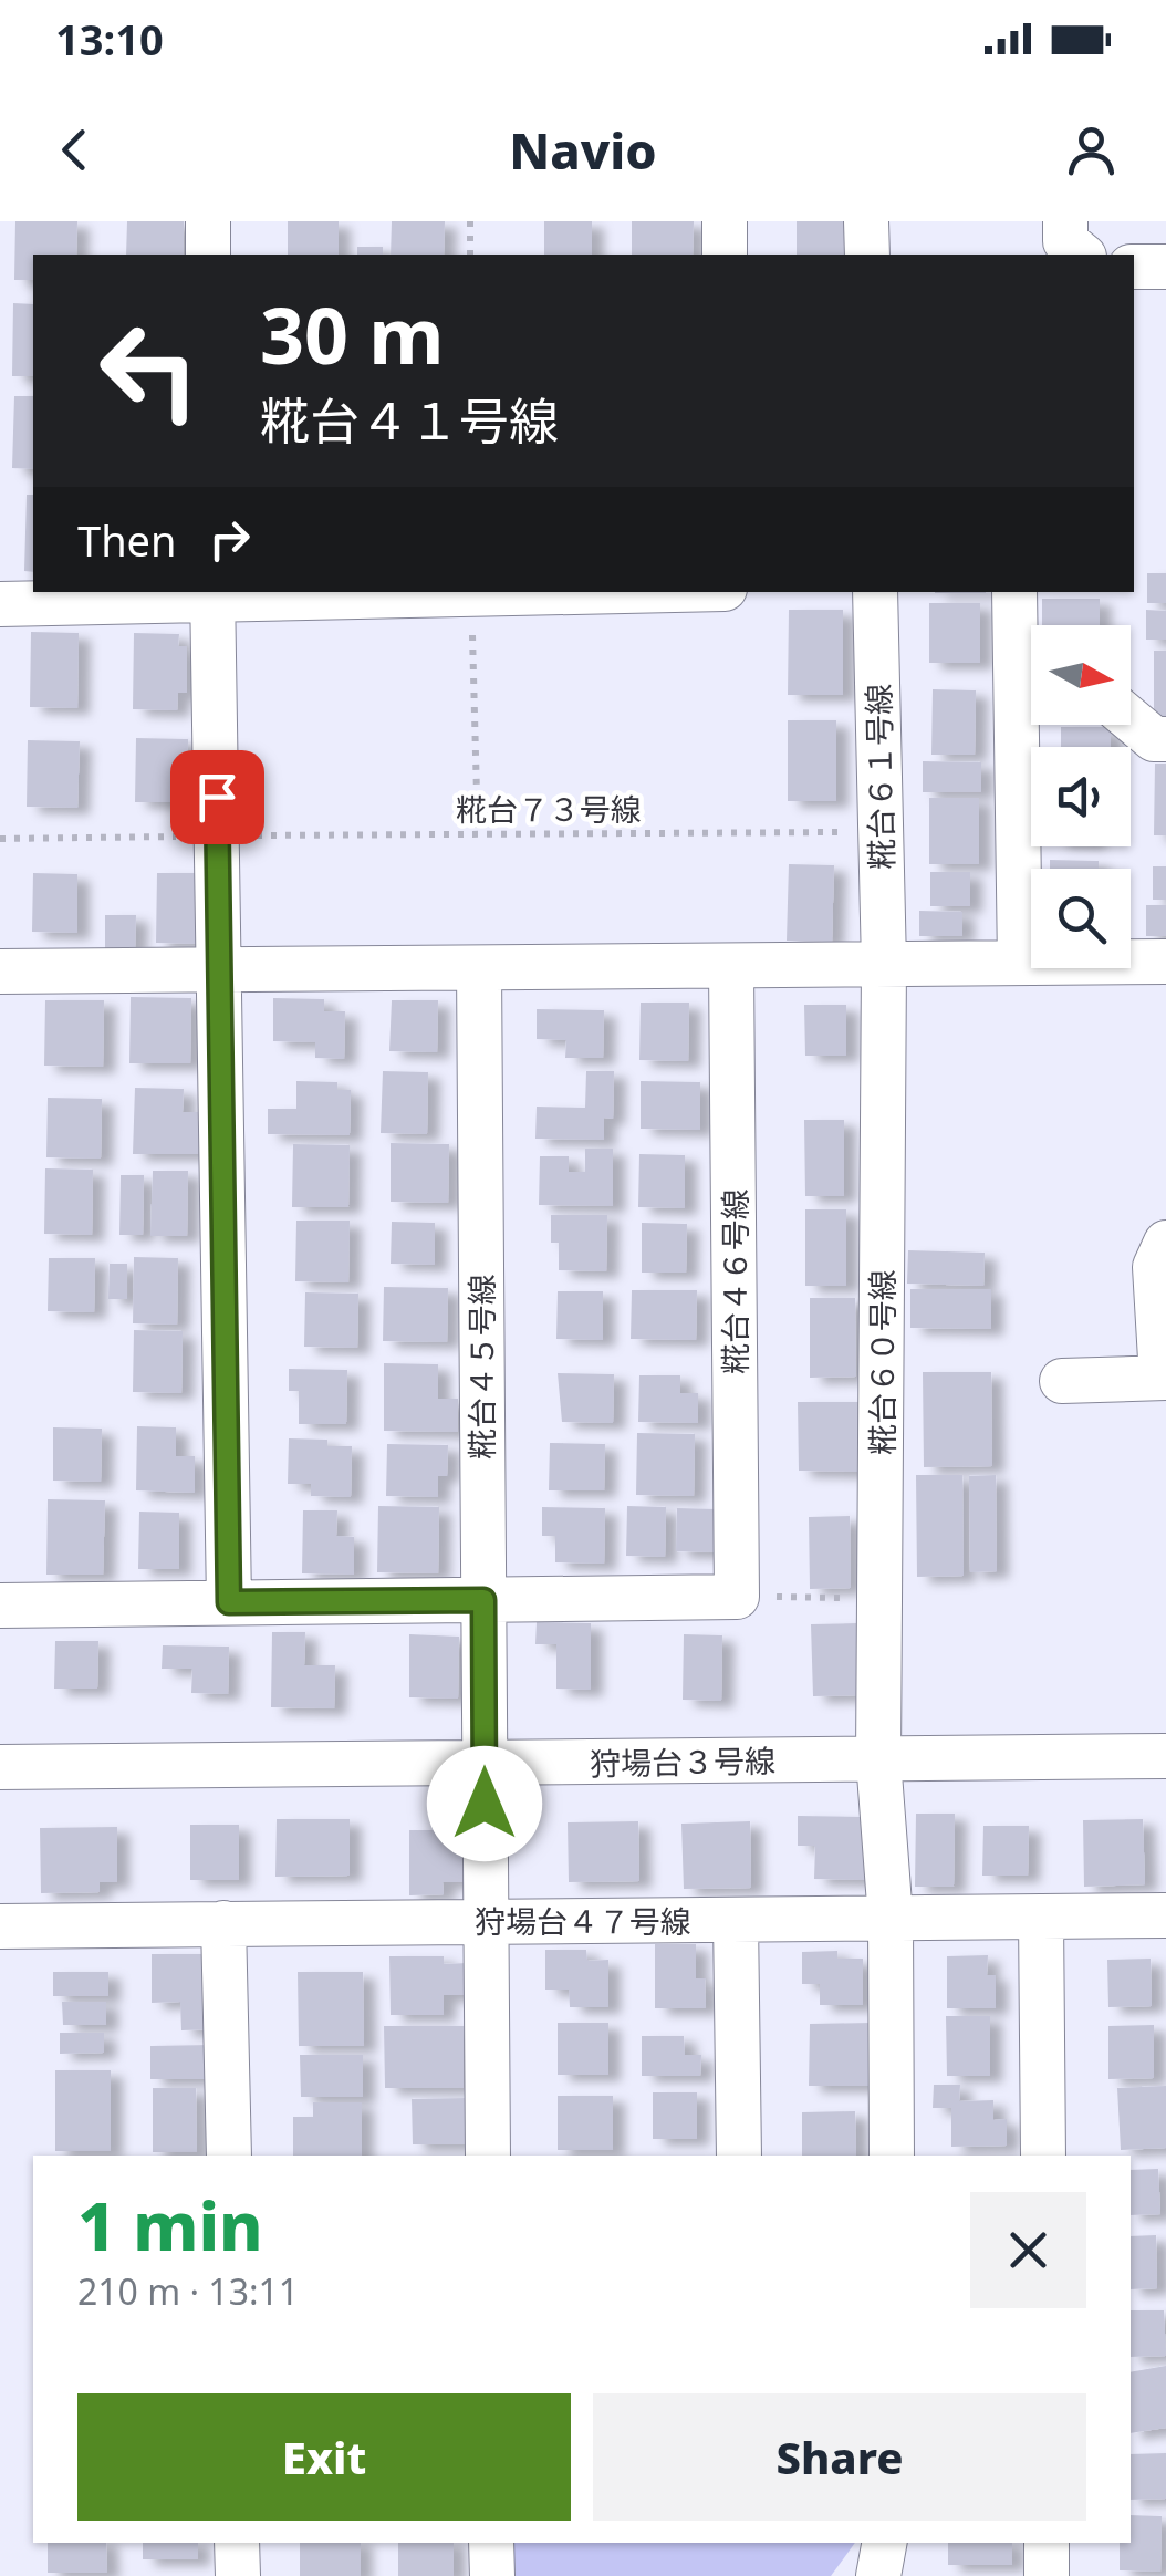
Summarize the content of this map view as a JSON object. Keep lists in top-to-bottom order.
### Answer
{
  "streets": {
    "street": [
      "糀台６１号線",
      "糀台４６号線",
      "糀台６０号線",
      "糀台４５号線",
      "狩場台３号線",
      "狩場台４７号線"
    ],
    "path": ["糀台７３号線"]
  },
  "crossings": [
    ["糀台６１号線", "糀台７３号線"],
    ["糀台６１号線", "糀台６０号線"],
    ["糀台６０号線", "狩場台３号線"],
    ["糀台６０号線", "狩場台４７号線"],
    ["糀台４５号線", "狩場台３号線"],
    ["糀台４５号線", "狩場台４７号線"]
  ],
  "north": "right",
  "page": {
    "status": "13:10",
    "header": "Navio",
    "turn": ["30 m", "糀台４１号線"],
    "then": "Then",
    "heading": ["1 min", "210 m · 13:11"],
    "buttons": ["Exit", "Share"]
  }
}
